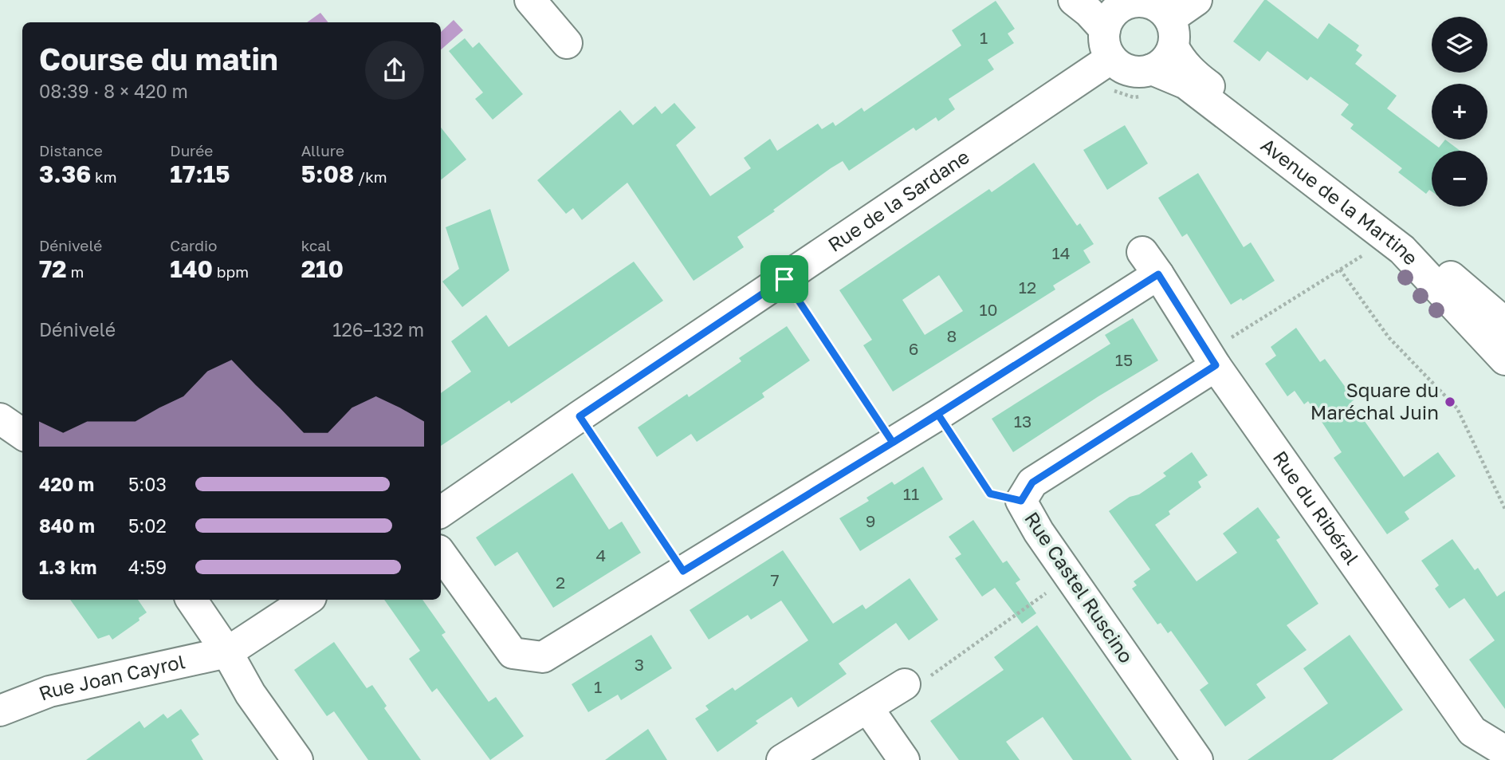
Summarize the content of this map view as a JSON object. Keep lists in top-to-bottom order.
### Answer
{
  "streets": {
    "street": [
      "Rue de la Sardane",
      "Avenue de la Martine",
      "Rue du Ribéral",
      "Rue Castel Ruscino",
      "Rue Joan Cayrol"
    ]
  },
  "crossings": [
    ["Rue de la Sardane", "Avenue de la Martine"],
    ["Rue du Ribéral", "Rue Castel Ruscino"]
  ],
  "places": ["Square du Maréchal Juin"],
  "house_numbers": [
    "1",
    "14",
    "12",
    "10",
    "8",
    "6",
    "15",
    "13",
    "11",
    "9",
    "4",
    "7",
    "2",
    "3",
    "1"
  ],
  "page": {
    "map_buttons": ["+", "−"],
    "heading": ["Course du matin", "08:39 · 8 × 420 m"],
    "stats": [
      ["Distance", "3.36 km"],
      ["Durée", "17:15"],
      ["Allure", "5:08 /km"],
      ["Dénivelé", "72 m"],
      ["Cardio", "140 bpm"],
      ["kcal", "210"]
    ],
    "chart": ["Dénivelé", "126–132 m"],
    "list": [
      {
        "name": "420 m",
        "note": "5:03"
      },
      {
        "name": "840 m",
        "note": "5:02"
      },
      {
        "name": "1.3 km",
        "note": "4:59"
      }
    ]
  }
}
